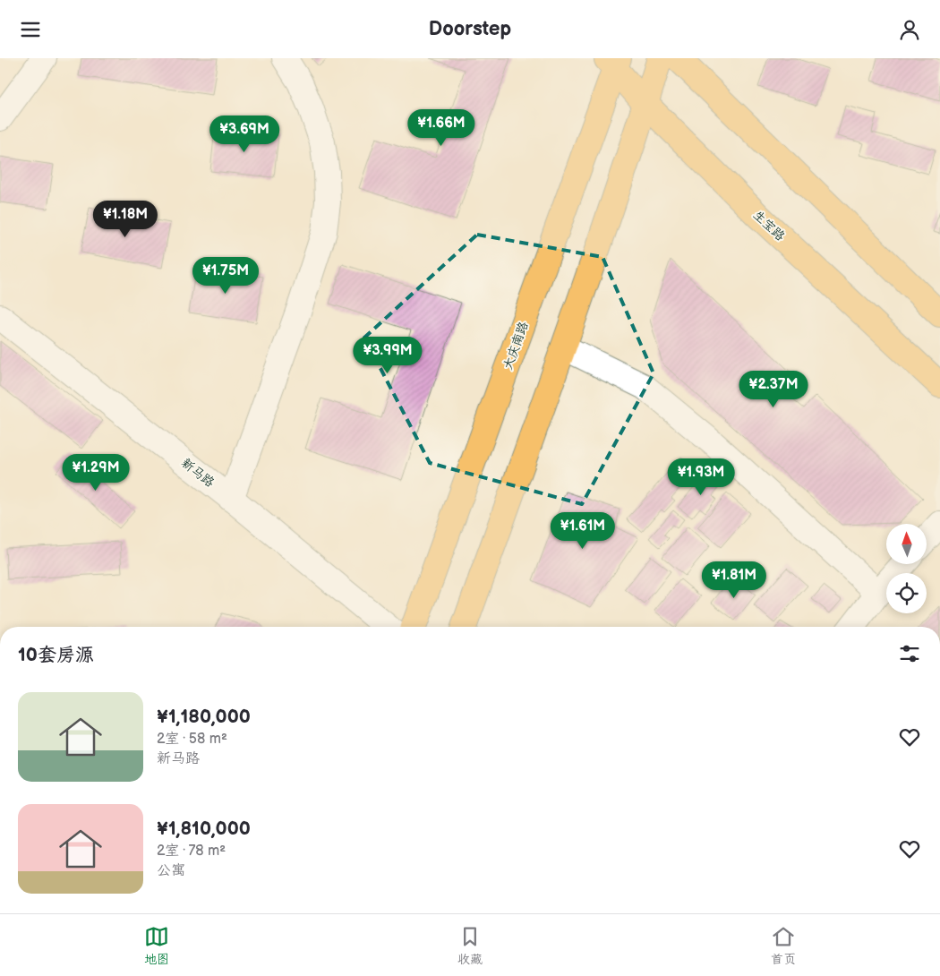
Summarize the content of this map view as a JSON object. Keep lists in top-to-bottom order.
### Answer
{
  "streets": {
    "main road": ["生宝路", "大庆南路"],
    "street": ["新马路"]
  },
  "crossings": [
    ["生宝路", "大庆南路"]
  ],
  "north": "top",
  "page": {
    "header": "Doorstep",
    "price": [
      "¥1.66M",
      "¥3.69M",
      "¥1.18M",
      "¥1.75M",
      "¥3.99M",
      "¥2.37M",
      "¥1.29M",
      "¥1.93M",
      "¥1.61M",
      "¥1.81M"
    ],
    "heading": "10套房源",
    "list": [
      {
        "name": "¥1,180,000",
        "note": "2室 · 58 m² · 新马路"
      },
      {
        "name": "¥1,810,000",
        "note": "2室 · 78 m² · 公寓"
      }
    ],
    "tabs": ["地图", "收藏", "首页"]
  }
}
